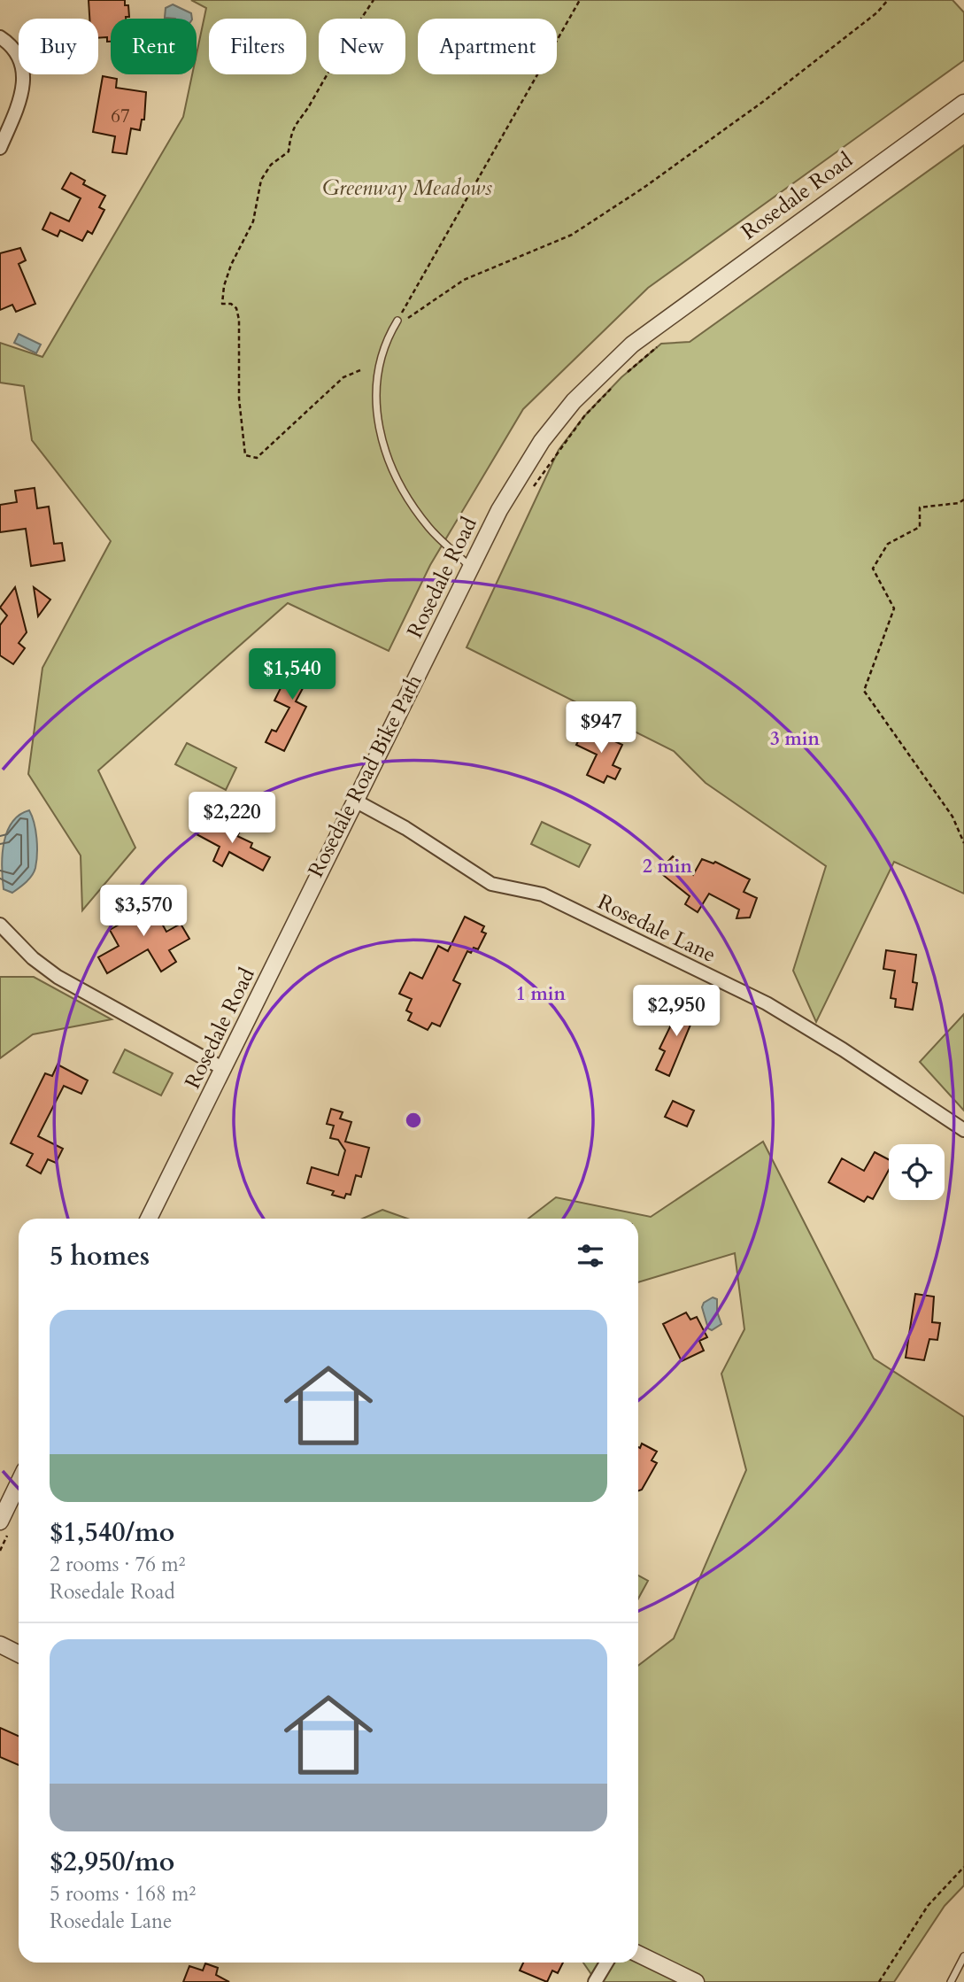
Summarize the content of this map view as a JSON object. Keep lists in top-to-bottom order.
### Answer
{
  "streets": {
    "street": ["Rosedale Road", "Rosedale Lane"]
  },
  "crossings": [
    ["Rosedale Road", "Rosedale Lane"]
  ],
  "parks": ["Greenway Meadows"],
  "house_numbers": ["67"],
  "page": {
    "chip": [
      "Buy",
      "Rent",
      "Filters",
      "New",
      "Apartment"
    ],
    "price": [
      "$1,540",
      "$947",
      "$2,220",
      "$3,570",
      "$2,950"
    ],
    "heading": "5 homes",
    "list": [
      {
        "name": "$1,540/mo",
        "note": "2 rooms · 76 m² · Rosedale Road"
      },
      {
        "name": "$2,950/mo",
        "note": "5 rooms · 168 m² · Rosedale Lane"
      }
    ]
  },
  "rings": ["3 min", "2 min", "1 min"]
}
